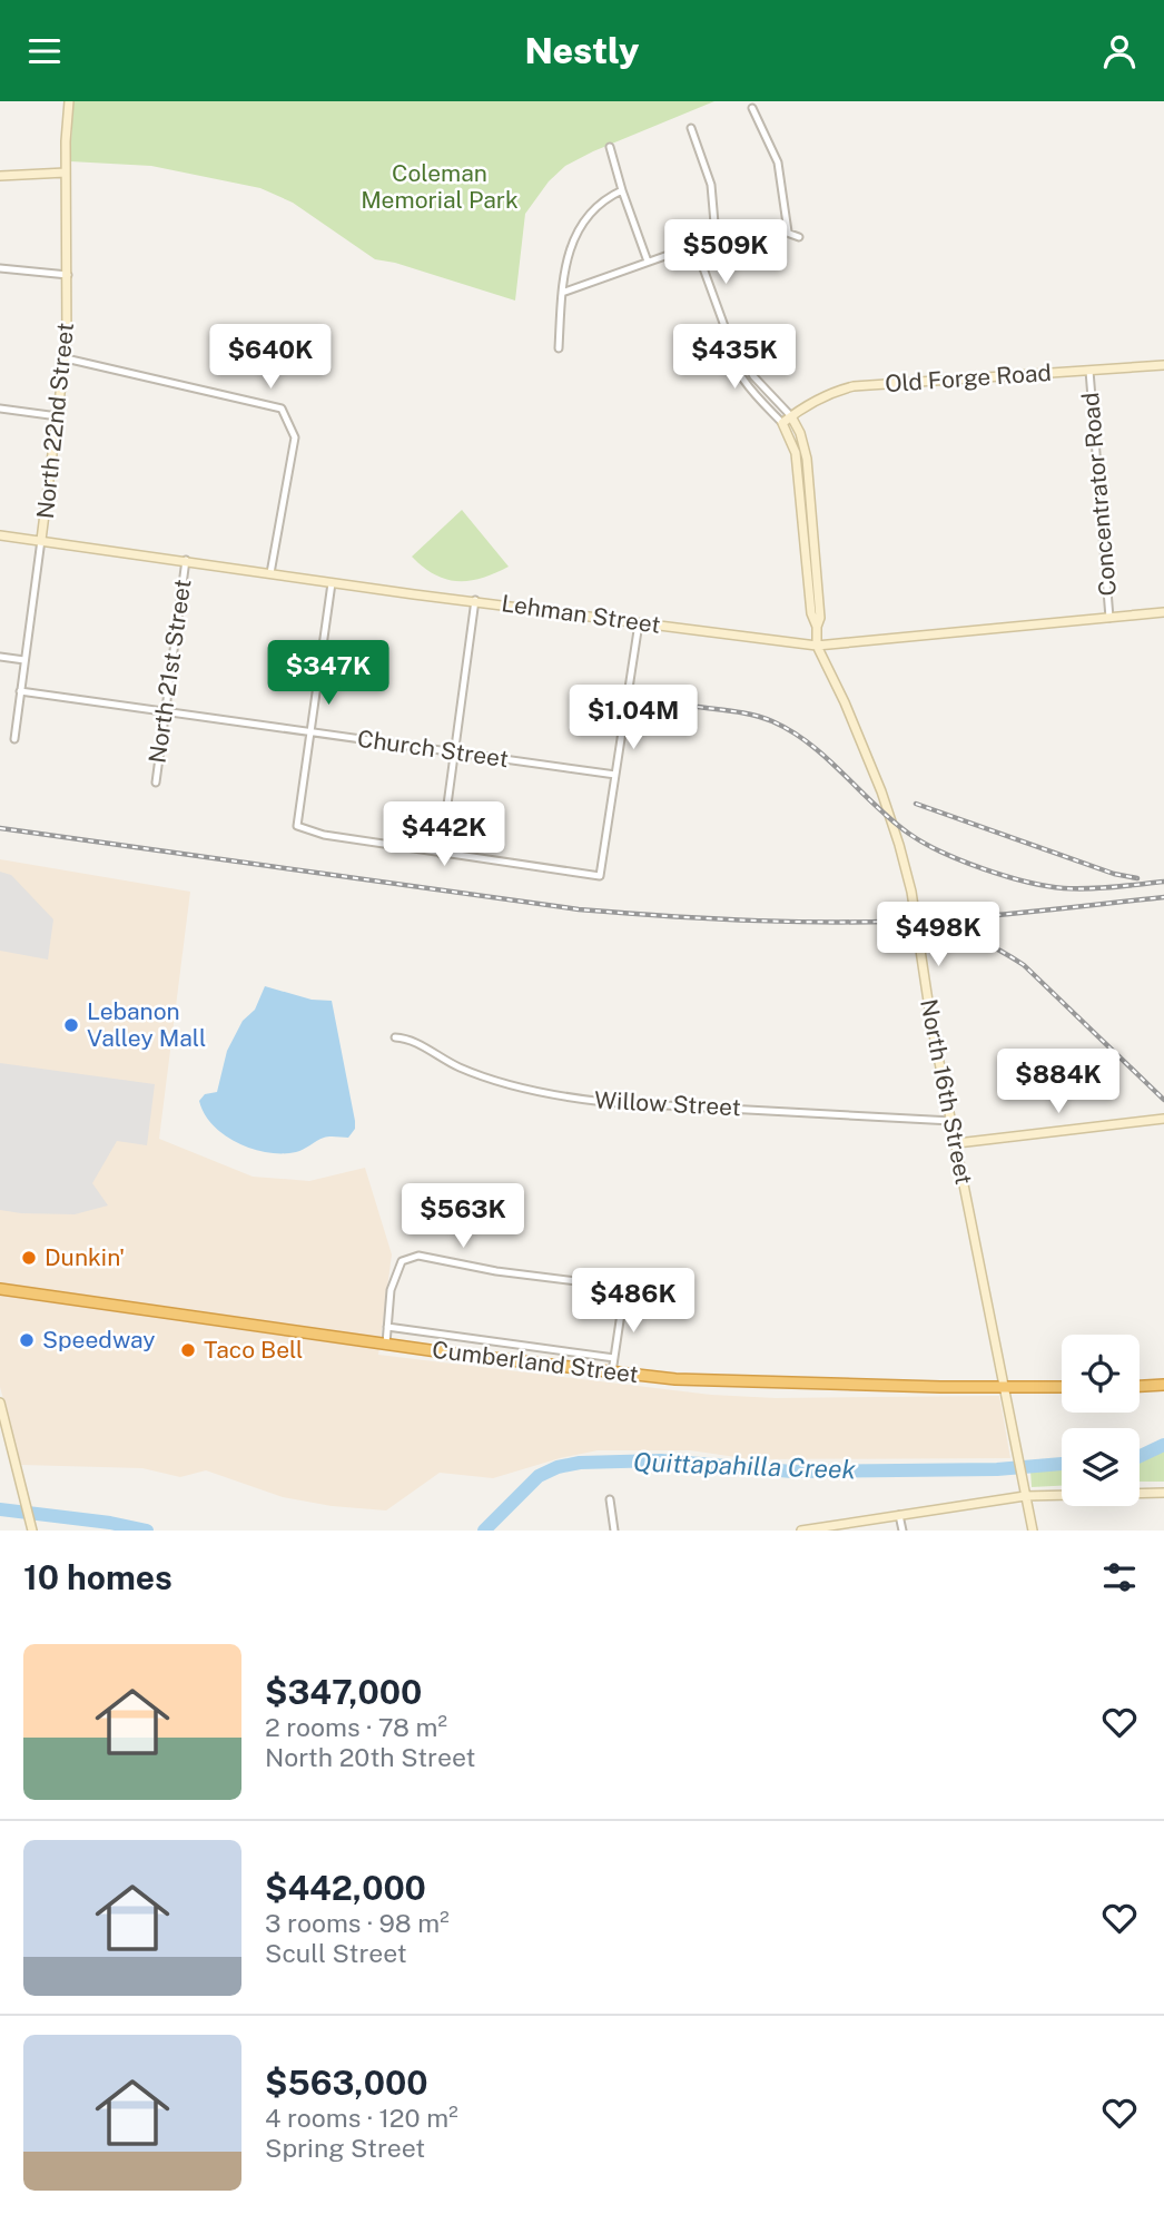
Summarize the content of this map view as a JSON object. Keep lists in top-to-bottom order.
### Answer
{
  "streets": {
    "highway": ["Cumberland Street"],
    "main road": [
      "Old Forge Road",
      "North 22nd Street",
      "Lehman Street",
      "North 16th Street"
    ],
    "street": [
      "Concentrator Road",
      "North 21st Street",
      "Church Street",
      "Willow Street"
    ]
  },
  "crossings": [
    ["Old Forge Road", "Concentrator Road"],
    ["Old Forge Road", "North 16th Street"],
    ["North 22nd Street", "Lehman Street"],
    ["North 22nd Street", "Church Street"],
    ["Concentrator Road", "Lehman Street"],
    ["Lehman Street", "North 21st Street"],
    ["Lehman Street", "North 16th Street"],
    ["North 21st Street", "Church Street"],
    ["North 16th Street", "Willow Street"],
    ["North 16th Street", "Cumberland Street"]
  ],
  "water": ["Quittapahilla Creek"],
  "parks": ["Coleman Memorial Park"],
  "places": [
    "Lebanon Valley Mall",
    "Dunkin'",
    "Speedway",
    "Taco Bell"
  ],
  "page": {
    "header": "Nestly",
    "price": [
      "$509K",
      "$640K",
      "$435K",
      "$347K",
      "$1.04M",
      "$442K",
      "$498K",
      "$884K",
      "$563K",
      "$486K"
    ],
    "heading": "10 homes",
    "list": [
      {
        "name": "$347,000",
        "note": "2 rooms · 78 m² · North 20th Street"
      },
      {
        "name": "$442,000",
        "note": "3 rooms · 98 m² · Scull Street"
      },
      {
        "name": "$563,000",
        "note": "4 rooms · 120 m² · Spring Street"
      }
    ]
  }
}
